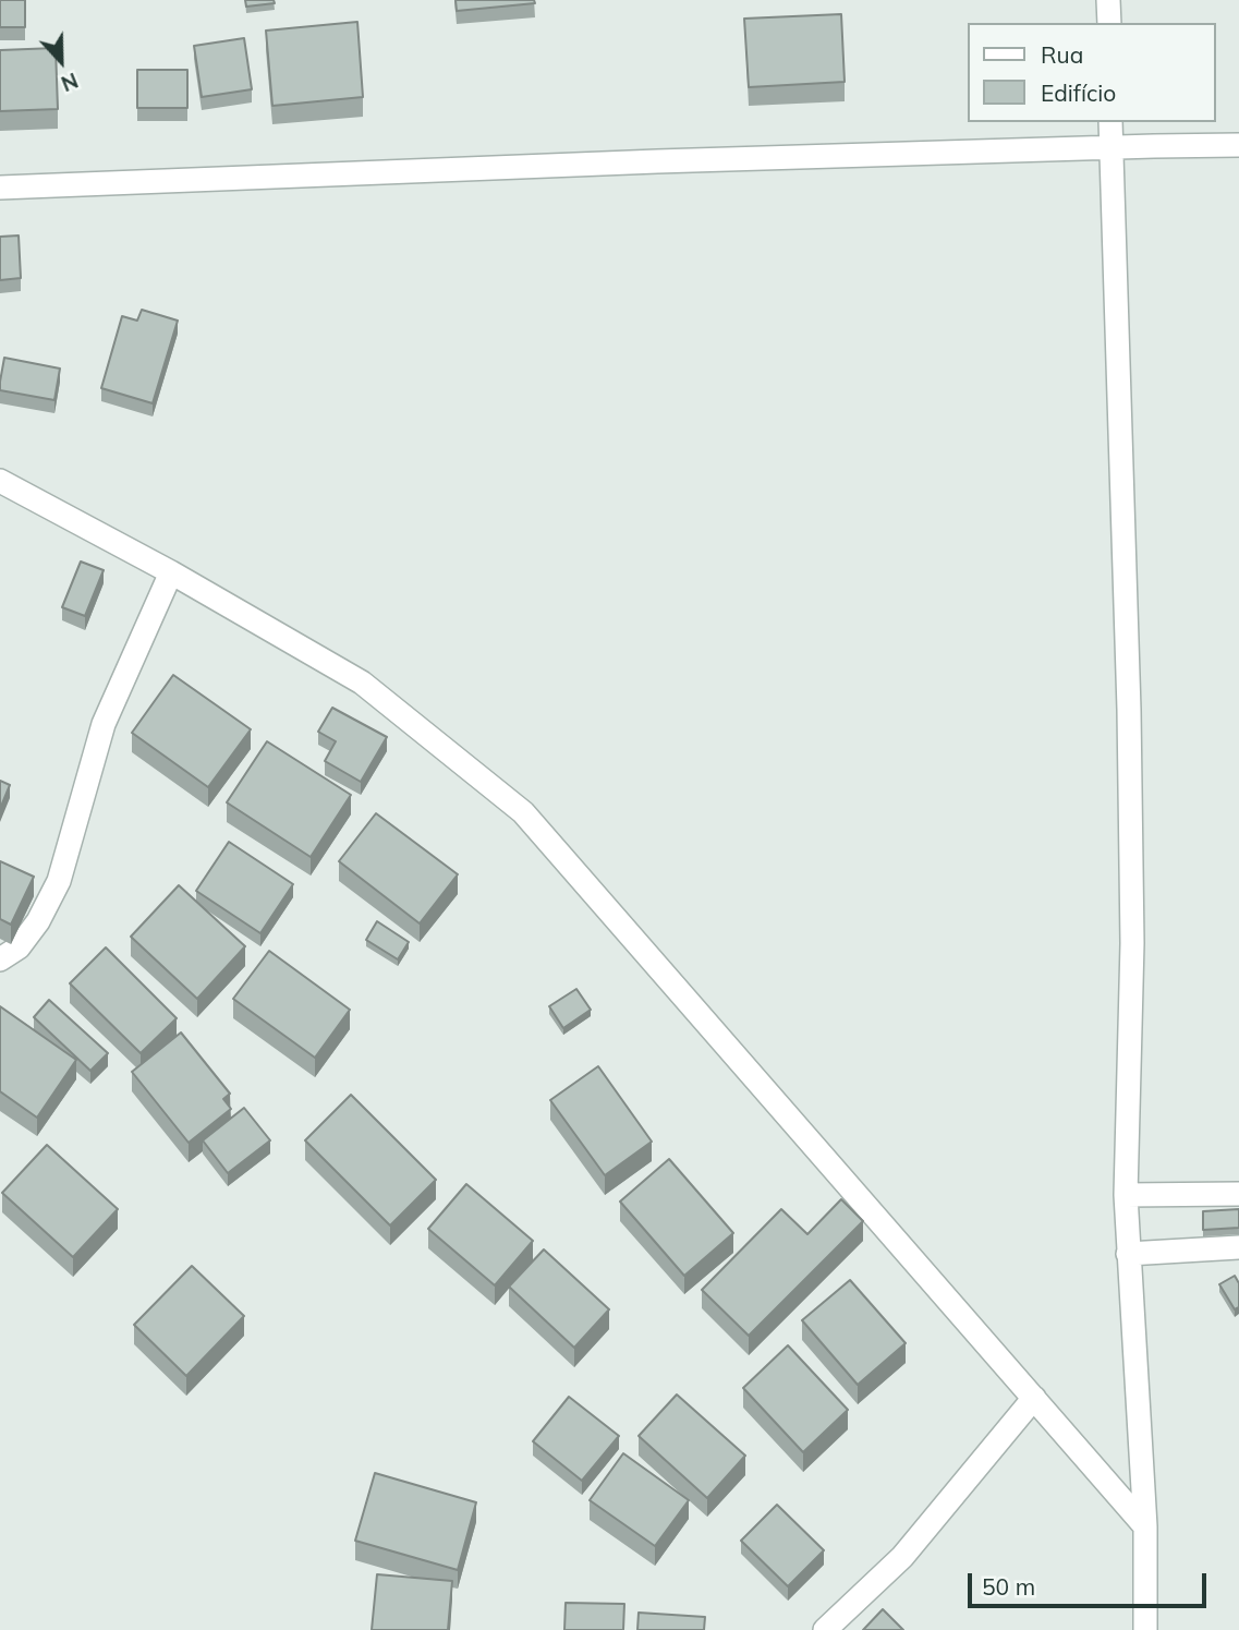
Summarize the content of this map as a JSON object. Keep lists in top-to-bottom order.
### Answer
{
  "legend": ["Rua", "Edifício"],
  "scale_bar": "50 m",
  "north": "bottom"
}
